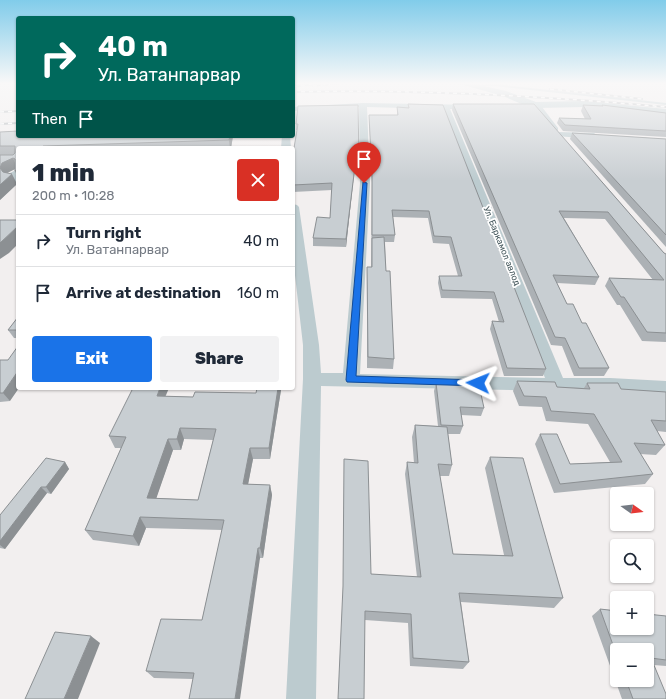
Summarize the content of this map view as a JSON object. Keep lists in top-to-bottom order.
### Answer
{
  "streets": {
    "street": ["Ул. Баркамол авлод"]
  },
  "north": "right",
  "page": {
    "turn": ["40 m", "Ул. Ватанпарвар"],
    "then": "Then",
    "heading": ["1 min", "200 m · 10:28"],
    "list": [
      {
        "name": "Turn right",
        "note": "Ул. Ватанпарвар",
        "value": "40 m"
      },
      {
        "name": "Arrive at destination",
        "value": "160 m"
      }
    ],
    "buttons": ["Exit", "Share"],
    "map_buttons": ["+", "−"]
  }
}
